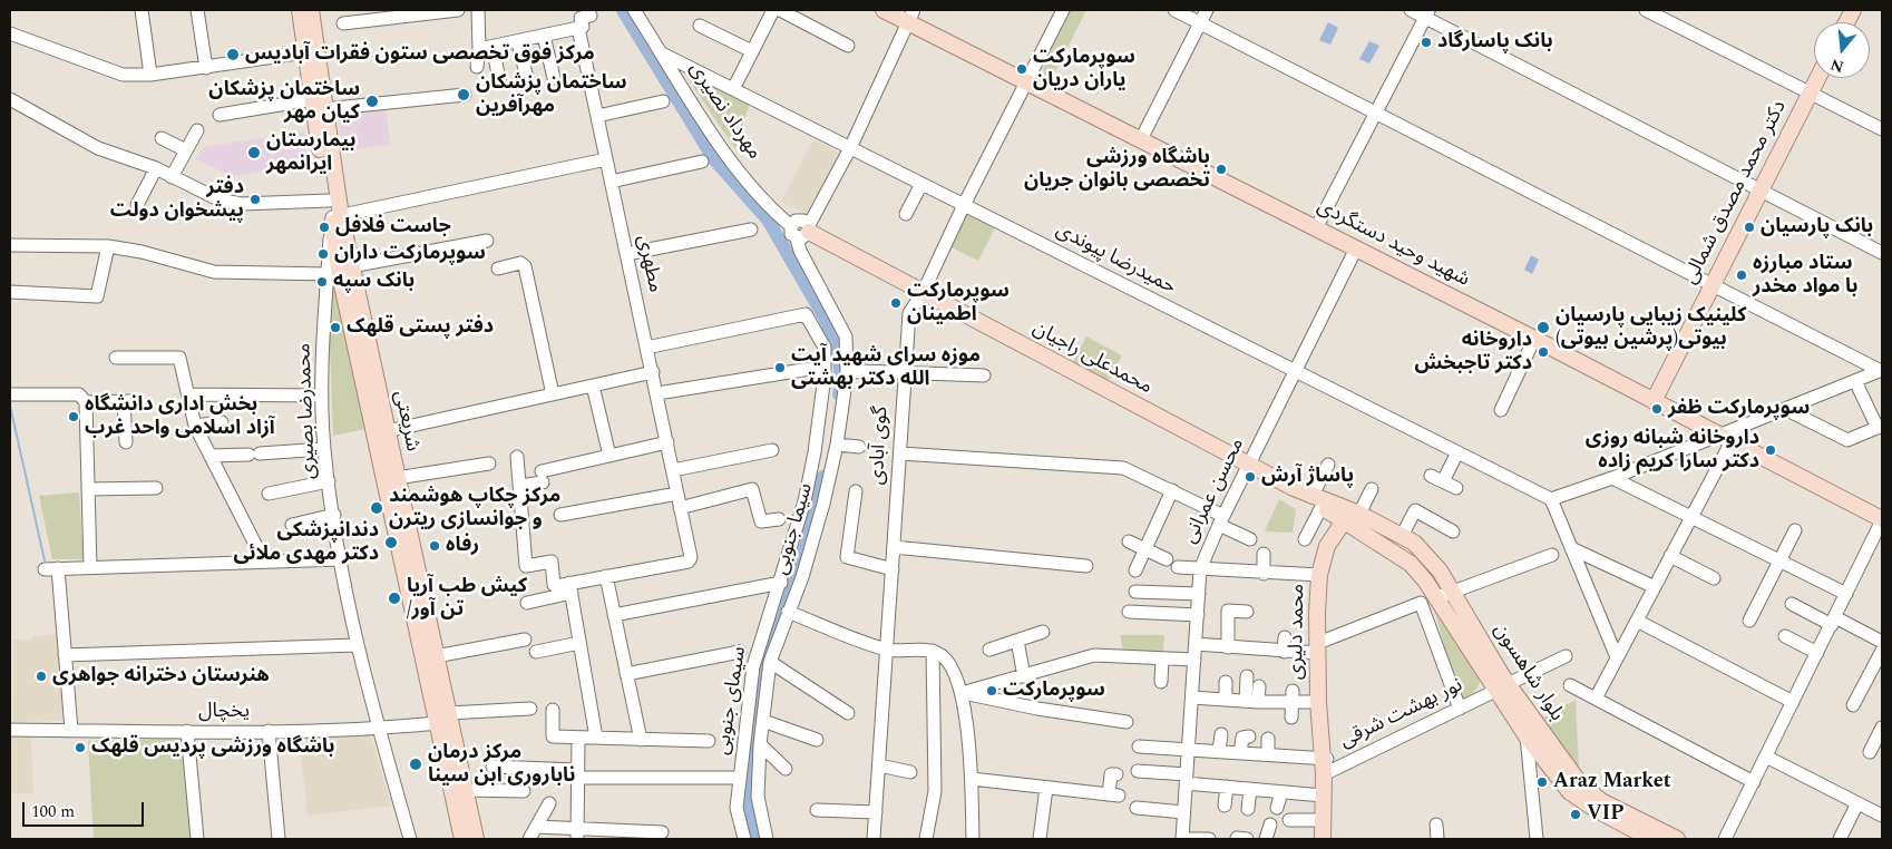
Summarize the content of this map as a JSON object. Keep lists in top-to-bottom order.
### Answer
{
  "streets": {
    "main road": [
      "دکتر محمد مصدق شمالی",
      "شهید وحید دستگردی",
      "محمدعلی راجیان",
      "شریعتی",
      "محمد دلیری",
      "بلوار شاهسون"
    ],
    "street": [
      "مهرداد نصیری",
      "حمیدرضا پیوندی",
      "مطهری",
      "محمدرضا بصیری",
      "گوی آبادی",
      "محسن عمرانی",
      "سیما جنوبی",
      "سیمای جنوبی",
      "یخچال",
      "نور بهشت شرقی"
    ]
  },
  "crossings": [
    ["مهرداد نصیری", "حمیدرضا پیوندی"],
    ["مهرداد نصیری", "سیما جنوبی"],
    ["دکتر محمد مصدق شمالی", "شهید وحید دستگردی"],
    ["شهید وحید دستگردی", "گوی آبادی"],
    ["شهید وحید دستگردی", "محسن عمرانی"],
    ["حمیدرضا پیوندی", "گوی آبادی"],
    ["حمیدرضا پیوندی", "محسن عمرانی"],
    ["محمدعلی راجیان", "گوی آبادی"],
    ["محمدعلی راجیان", "محسن عمرانی"],
    ["محمدعلی راجیان", "سیما جنوبی"],
    ["محمدعلی راجیان", "محمد دلیری"],
    ["محمدعلی راجیان", "بلوار شاهسون"],
    ["محمدرضا بصیری", "شریعتی"],
    ["محمدرضا بصیری", "یخچال"],
    ["شریعتی", "یخچال"],
    ["محمد دلیری", "بلوار شاهسون"],
    ["محمد دلیری", "نور بهشت شرقی"],
    ["بلوار شاهسون", "نور بهشت شرقی"]
  ],
  "places": [
    "بانک پاسارگاد",
    "مرکز فوق تخصصی ستون فقرات آبادیس",
    "سوپرمارکت یاران دریان",
    "ساختمان پزشکان مهرآفرین",
    "ساختمان پزشکان کیان مهر",
    "بیمارستان ایرانمهر",
    "باشگاه ورزشی تخصصی بانوان جریان",
    "دفتر پیشخوان دولت",
    "جاست فلافل",
    "بانک پارسیان",
    "سوپرمارکت داران",
    "ستاد مبارزه با مواد مخدر",
    "بانک سپه",
    "سوپرمارکت اطمینان",
    "دفتر پستی قلهک",
    "کلینیک زیبایی پارسیان بیوتی(پرشین بیوتی)",
    "داروخانه دکتر تاجبخش",
    "موزه سرای شهید آیت الله دکتر بهشتی",
    "سوپرمارکت ظفر",
    "بخش اداری دانشگاه آزاد اسلامی واحد غرب",
    "داروخانه شبانه روزی دکتر سارا کریم زاده",
    "پاساژ آرش",
    "مرکز چکاپ هوشمند و جوانسازی ریترن",
    "دندانپزشکی دکتر مهدی ملائی",
    "رفاه",
    "کیش طب آریا /تن آور",
    "هنرستان دخترانه جواهری",
    "سوپرمارکت",
    "باشگاه ورزشی پردیس قلهک",
    "مرکز درمان ناباروری ابن سینا",
    "Araz Market",
    "VIP"
  ],
  "scale_bar": "100 m",
  "north": "bottom"
}
